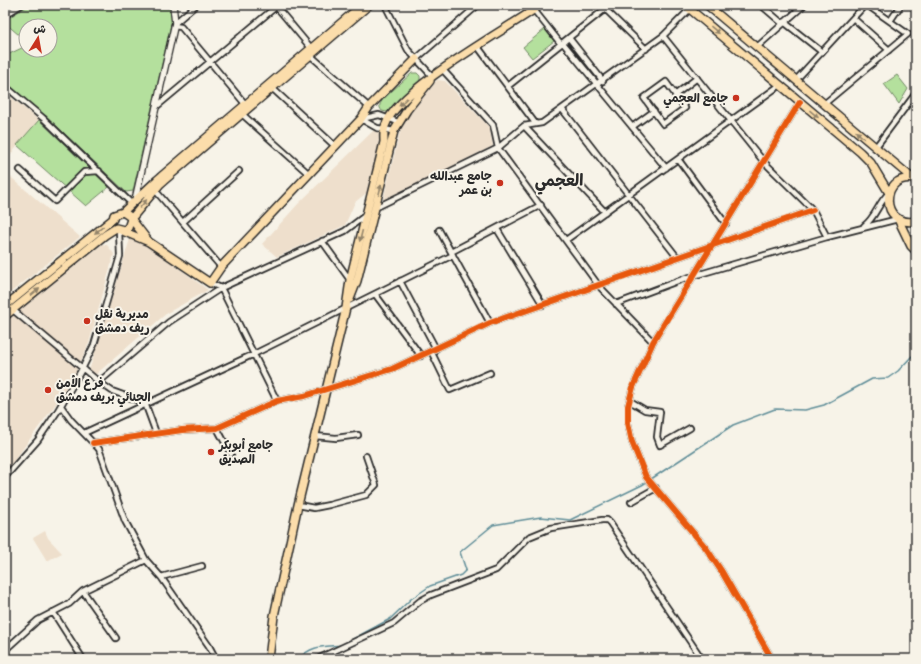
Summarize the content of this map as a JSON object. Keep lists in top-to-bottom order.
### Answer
{
  "districts": ["العجمي"],
  "places": [
    "جامع العجمي",
    "جامع عبدالله بن عمر",
    "مديرية نقل ريف دمشق",
    "فرع الأمن الجنائي بريف دمشق",
    "جامع أبوبكر الصديق"
  ],
  "north": "top"
}
